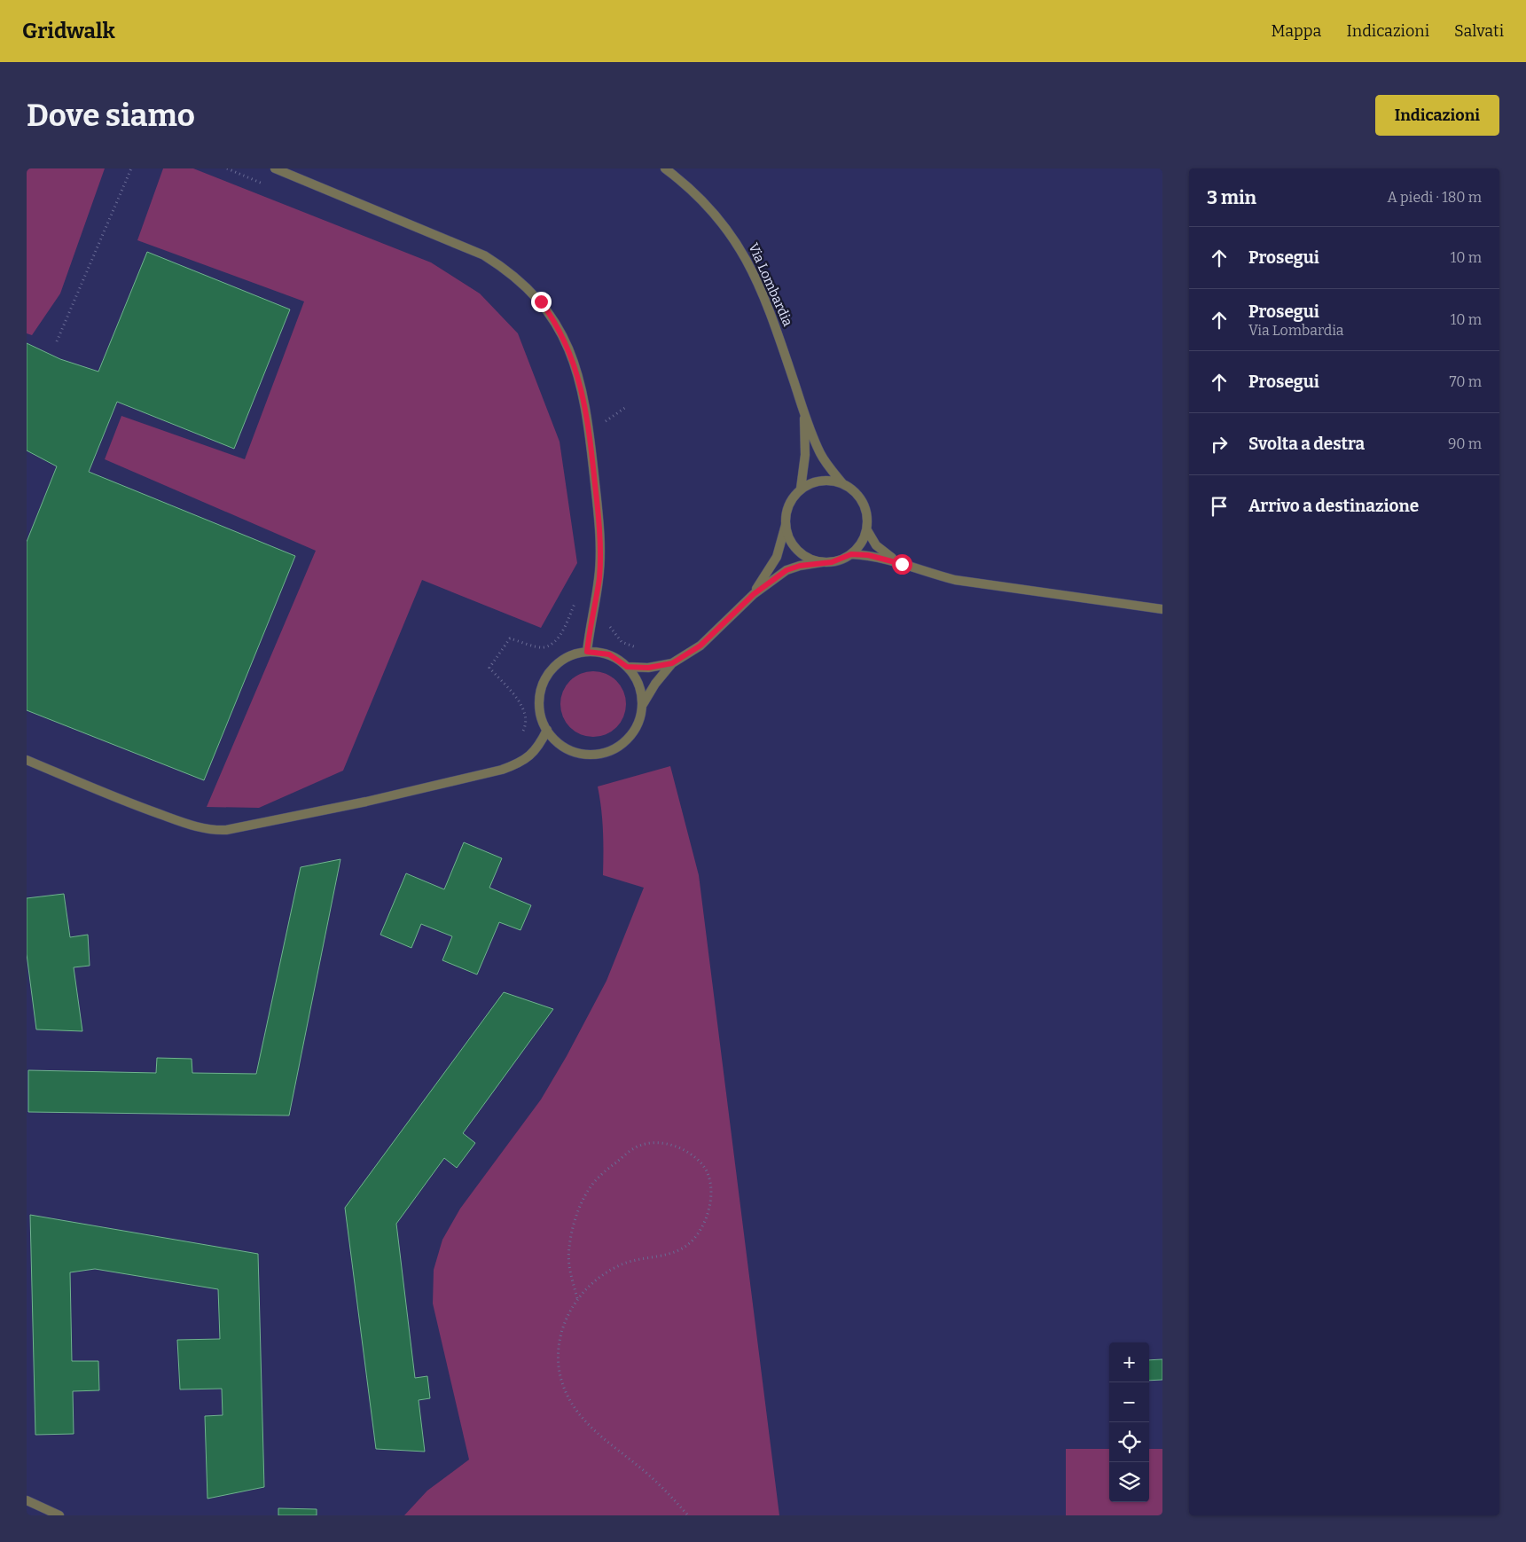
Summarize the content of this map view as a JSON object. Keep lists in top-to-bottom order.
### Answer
{
  "streets": {
    "street": ["Via Lombardia"]
  },
  "page": {
    "header": "Gridwalk",
    "nav": ["Mappa", "Indicazioni", "Salvati"],
    "buttons": "Indicazioni",
    "title": "Dove siamo",
    "heading": ["3 min", "A piedi · 180 m"],
    "list": [
      ["Prosegui", "10 m"],
      ["Prosegui", "Via Lombardia", "10 m"],
      ["Prosegui", "70 m"],
      ["Svolta a destra", "90 m"],
      "Arrivo a destinazione"
    ],
    "map_buttons": ["+", "−"]
  }
}
